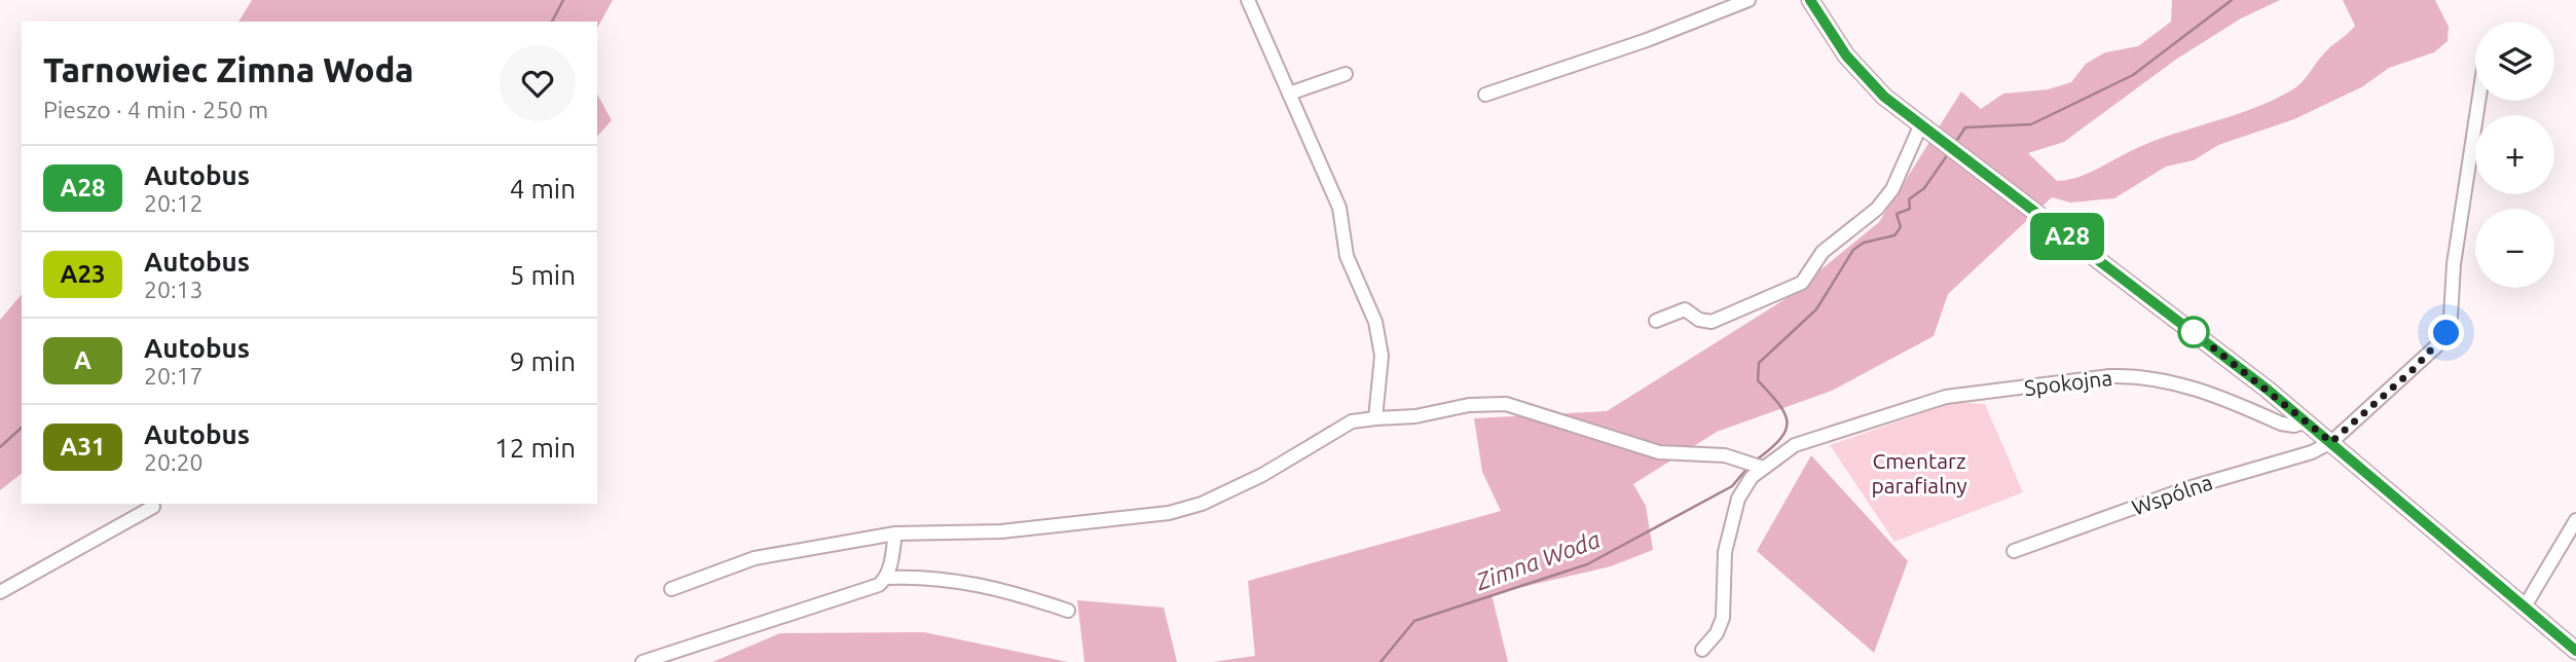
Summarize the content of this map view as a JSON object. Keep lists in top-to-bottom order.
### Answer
{
  "streets": {
    "street": ["Spokojna", "Wspólna"]
  },
  "water": ["Zimna Woda"],
  "parks": ["Cmentarz parafialny"],
  "lines": ["bus line A28"],
  "page": {
    "on_map": "A28",
    "map_buttons": ["+", "−"],
    "heading": ["Tarnowiec Zimna Woda", "Pieszo · 4 min · 250 m"],
    "list": [
      {
        "mark": "A28",
        "name": "Autobus",
        "note": "20:12",
        "value": "4 min"
      },
      {
        "mark": "A23",
        "name": "Autobus",
        "note": "20:13",
        "value": "5 min"
      },
      {
        "mark": "A",
        "name": "Autobus",
        "note": "20:17",
        "value": "9 min"
      },
      {
        "mark": "A31",
        "name": "Autobus",
        "note": "20:20",
        "value": "12 min"
      }
    ]
  }
}
